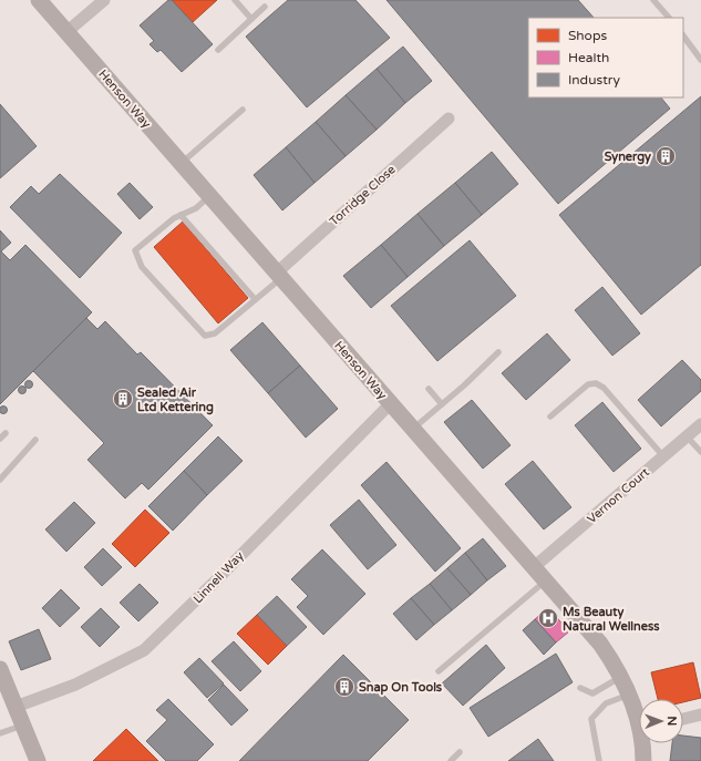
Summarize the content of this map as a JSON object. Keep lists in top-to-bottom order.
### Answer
{
  "streets": {
    "street": [
      "Henson Way",
      "Torridge Close",
      "Vernon Court",
      "Linnell Way"
    ]
  },
  "crossings": [
    ["Henson Way", "Torridge Close"],
    ["Henson Way", "Vernon Court"],
    ["Henson Way", "Linnell Way"]
  ],
  "places": {
    "building": ["Synergy", "Sealed Air Ltd Kettering", "Snap On Tools"],
    "hospital": ["Ms Beauty Natural Wellness"]
  },
  "legend": ["Shops", "Health", "Industry"],
  "north": "right"
}
